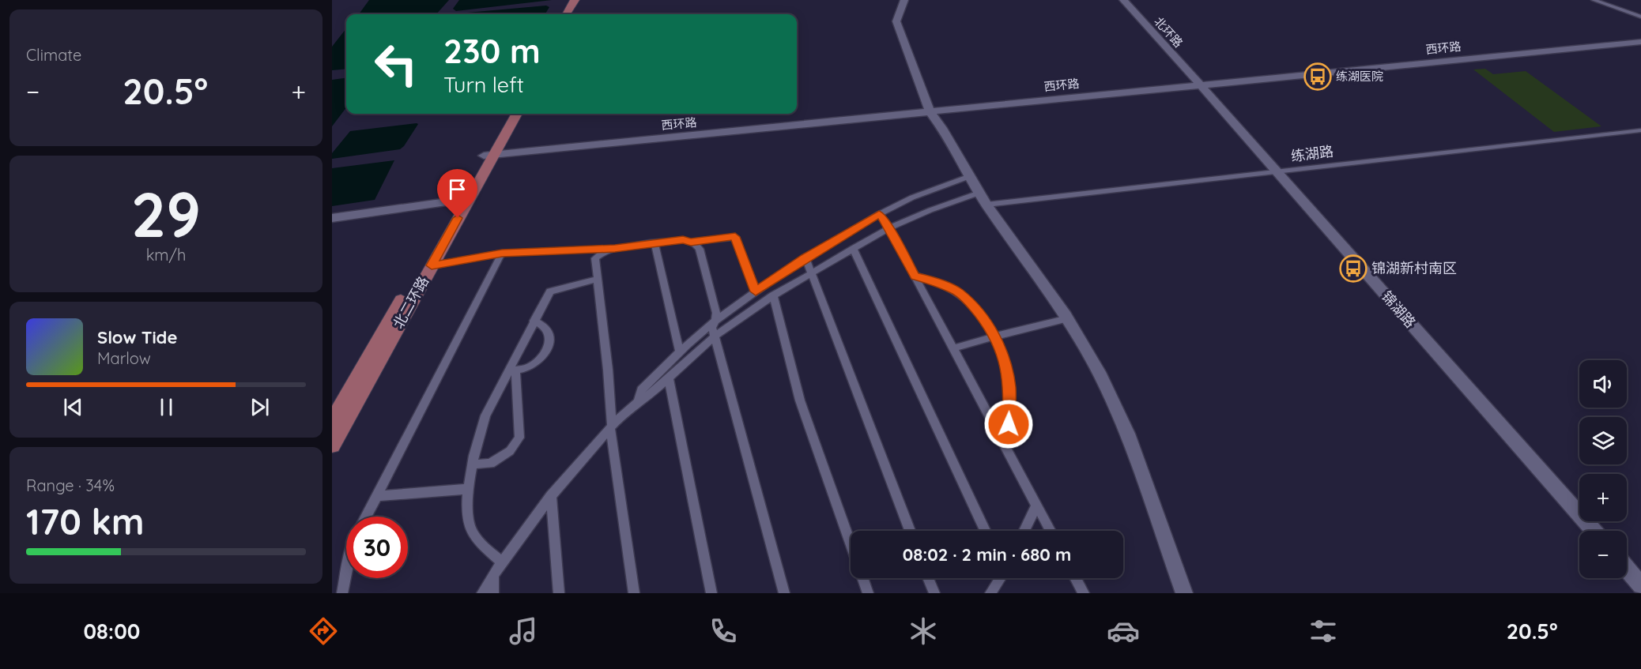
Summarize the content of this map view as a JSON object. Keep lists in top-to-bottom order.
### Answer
{
  "streets": {
    "main road": [
      "北环路",
      "西环路",
      "北二环路",
      "锦湖路"
    ],
    "street": ["练湖路"]
  },
  "crossings": [
    ["北环路", "西环路"],
    ["北环路", "锦湖路"],
    ["西环路", "北二环路"],
    ["西环路", "锦湖路"],
    ["练湖路", "锦湖路"]
  ],
  "places": {
    "bus stop": ["练湖医院", "锦湖新村南区"]
  },
  "page": {
    "tile": [
      "Climate",
      ["29", "km/h"],
      ["Range · 34%", "170 km"]
    ],
    "turn": ["230 m", "Turn left"],
    "heat": ["−", "20.5°", "+"],
    "song": ["Slow Tide", "Marlow"],
    "map_buttons": ["+", "−"],
    "limit": "30",
    "trip": "08:02 · 2 min · 680 m",
    "tabs": ["08:00", "20.5°"]
  }
}
